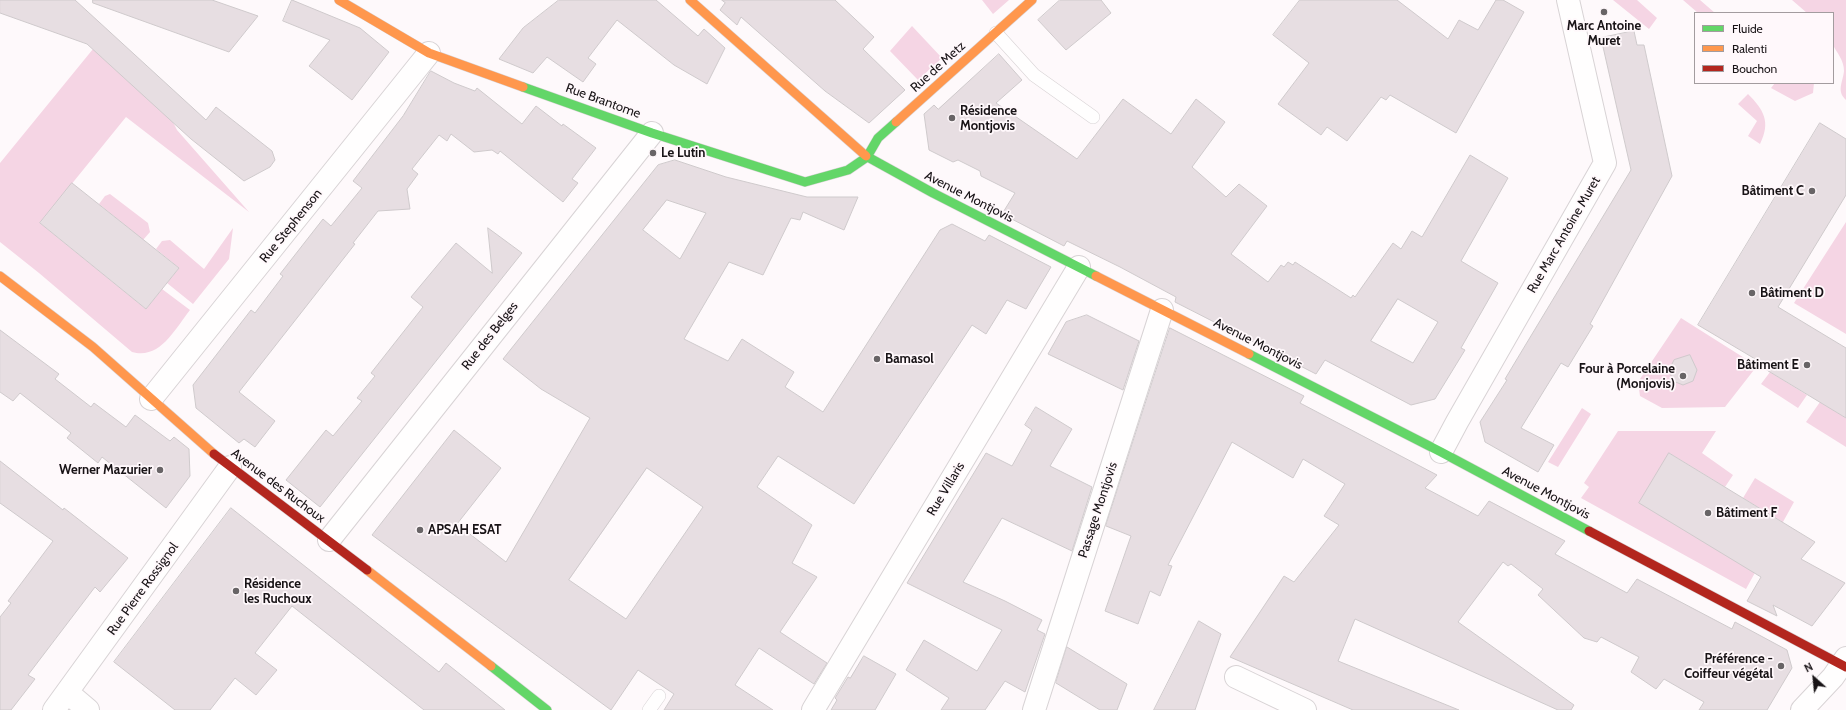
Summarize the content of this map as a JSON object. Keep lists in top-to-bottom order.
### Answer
{
  "streets": {
    "street": [
      "Rue de Metz",
      "Rue Brantome",
      "Avenue Montjovis",
      "Rue Stephenson",
      "Rue Marc Antoine Muret",
      "Rue des Belges",
      "Avenue des Ruchoux",
      "Rue Villaris",
      "Passage Montjovis",
      "Rue Pierre Rossignol"
    ]
  },
  "crossings": [
    ["Rue de Metz", "Rue Brantome"],
    ["Rue de Metz", "Avenue Montjovis"],
    ["Rue Brantome", "Avenue Montjovis"],
    ["Rue Brantome", "Rue Stephenson"],
    ["Rue Brantome", "Rue des Belges"],
    ["Avenue Montjovis", "Rue Marc Antoine Muret"],
    ["Avenue Montjovis", "Rue Villaris"],
    ["Avenue Montjovis", "Passage Montjovis"],
    ["Rue Stephenson", "Avenue des Ruchoux"],
    ["Rue des Belges", "Avenue des Ruchoux"],
    ["Avenue des Ruchoux", "Rue Pierre Rossignol"]
  ],
  "places": [
    "Marc Antoine Muret",
    "Résidence Montjovis",
    "Le Lutin",
    "Bâtiment C",
    "Bâtiment D",
    "Bamasol",
    "Bâtiment E",
    "Four à Porcelaine (Monjovis)",
    "Werner Mazurier",
    "Bâtiment F",
    "APSAH ESAT",
    "Résidence les Ruchoux",
    "Préférence - Coiffeur végétal"
  ],
  "legend": ["Fluide", "Ralenti", "Bouchon"],
  "north": "top left"
}
